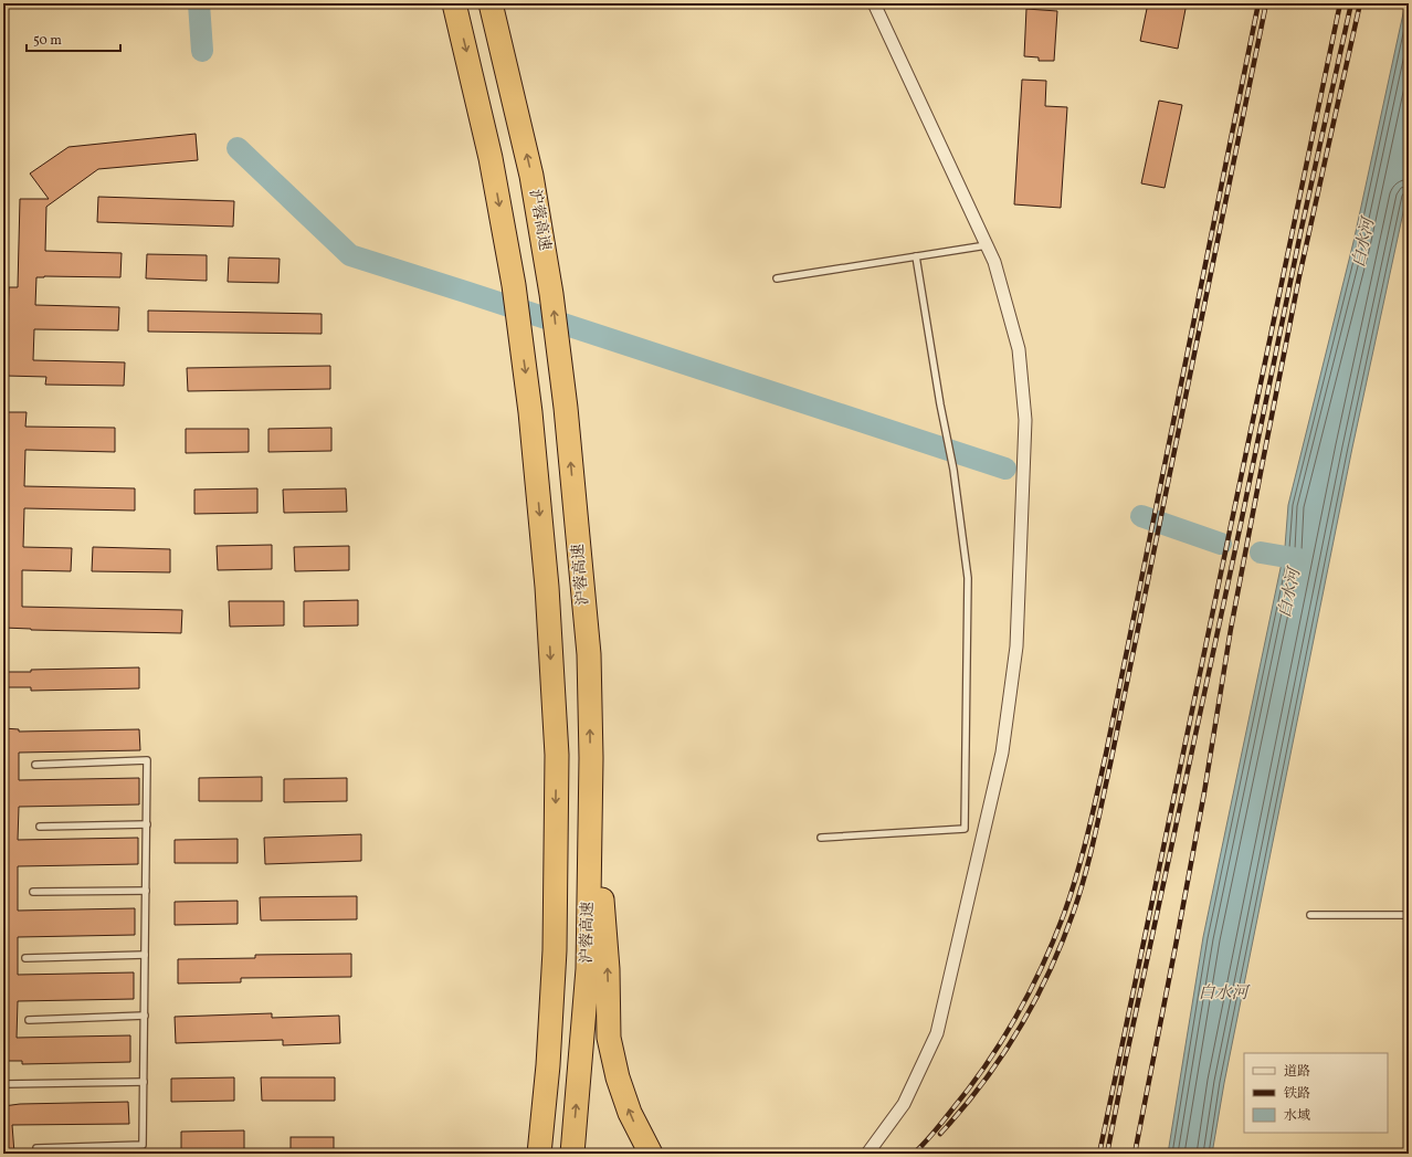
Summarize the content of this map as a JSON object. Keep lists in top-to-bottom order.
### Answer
{
  "streets": {
    "highway": ["沪蓉高速"]
  },
  "water": ["白水河"],
  "legend": ["道路", "铁路", "水域"],
  "scale_bar": "50 m"
}
